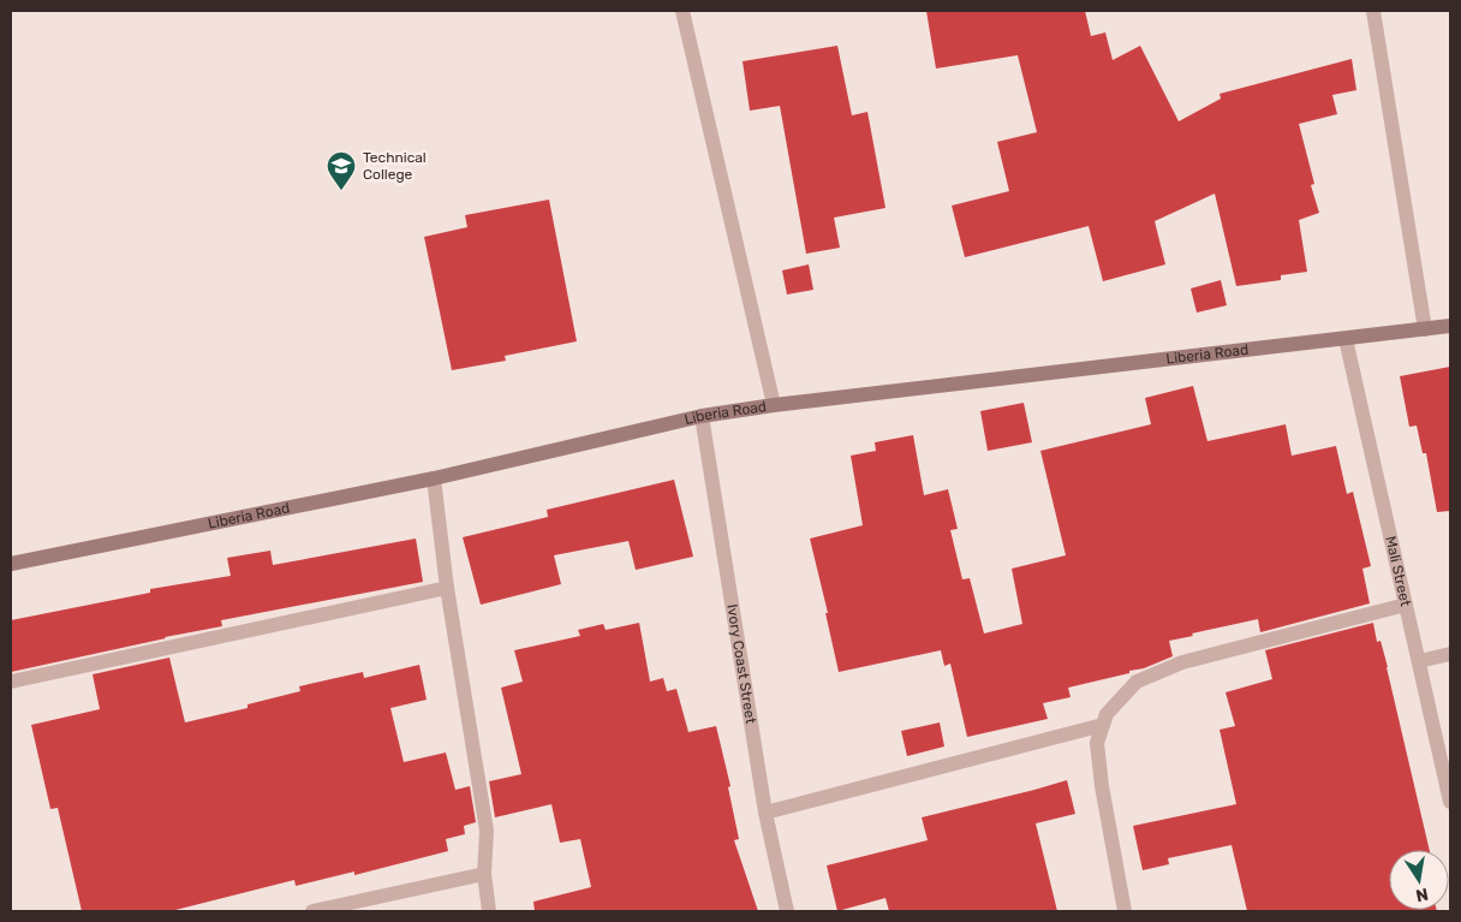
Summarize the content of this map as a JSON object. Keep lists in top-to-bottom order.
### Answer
{
  "streets": {
    "street": ["Liberia Road", "Mali Street", "Ivory Coast Street"]
  },
  "crossings": [
    ["Liberia Road", "Mali Street"],
    ["Liberia Road", "Ivory Coast Street"]
  ],
  "places": {
    "school or university": ["Technical College"]
  },
  "north": "bottom"
}
